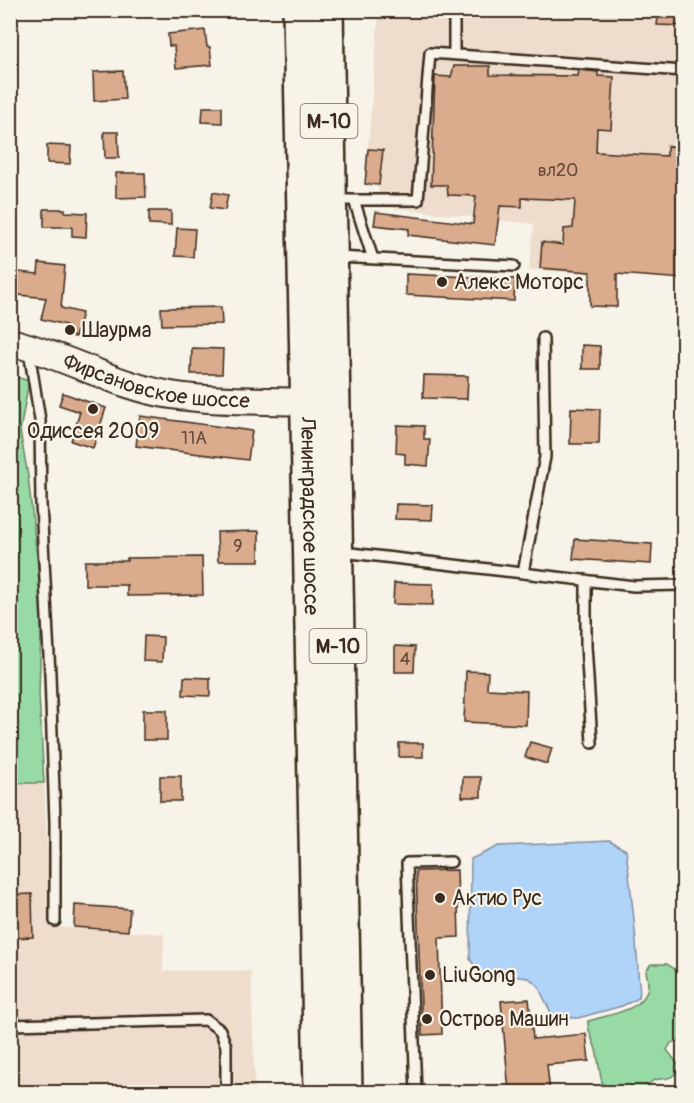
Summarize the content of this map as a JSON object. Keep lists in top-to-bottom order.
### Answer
{
  "streets": {
    "highway": ["М-10", "Ленинградское шоссе"],
    "main road": ["Фирсановское шоссе"]
  },
  "crossings": [
    ["Фирсановское шоссе", "Ленинградское шоссе"]
  ],
  "places": [
    "Алекс Моторс",
    "Шаурма",
    "Одиссея 2009",
    "Актио Рус",
    "LiuGong",
    "Остров Машин"
  ],
  "house_numbers": [
    "вл20",
    "11А",
    "9",
    "4"
  ]
}
